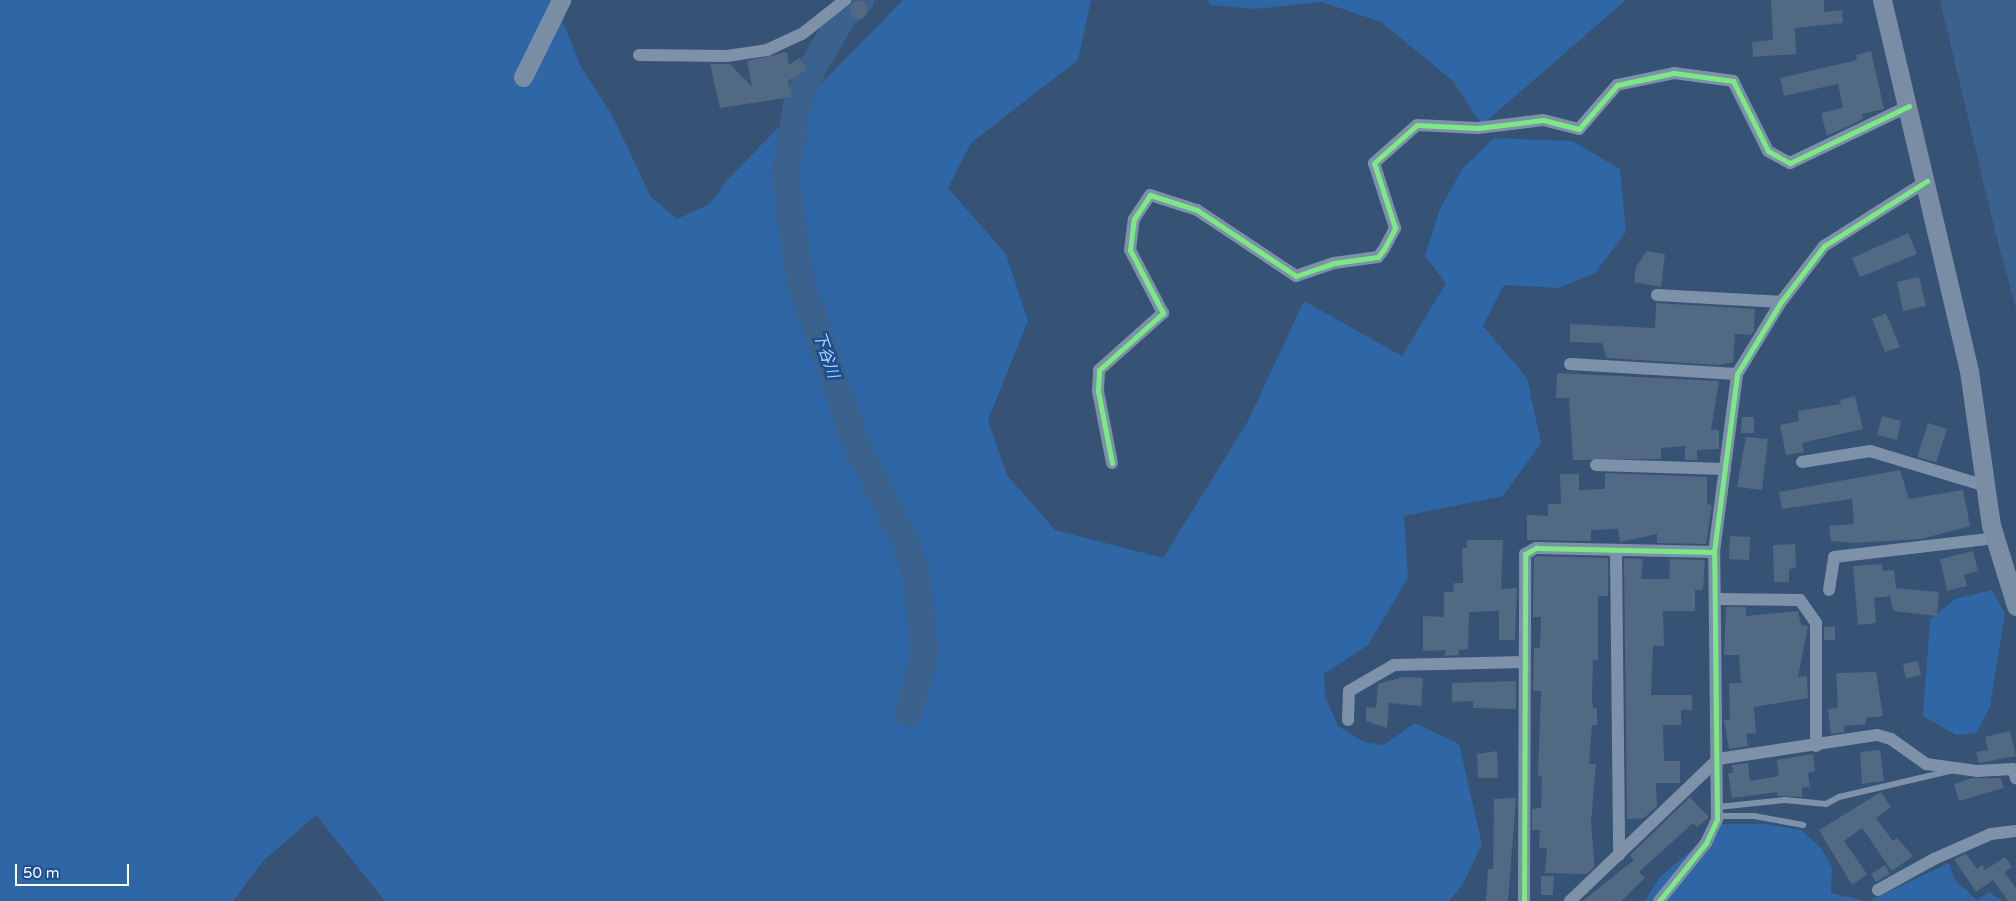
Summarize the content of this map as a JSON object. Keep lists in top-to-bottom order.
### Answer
{
  "water": ["下谷川"],
  "scale_bar": "50 m"
}
